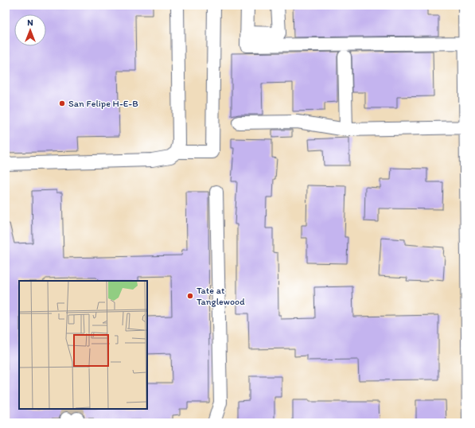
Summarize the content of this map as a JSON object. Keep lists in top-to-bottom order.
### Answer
{
  "places": ["San Felipe H-E-B", "Tate at Tanglewood"],
  "north": "top"
}
